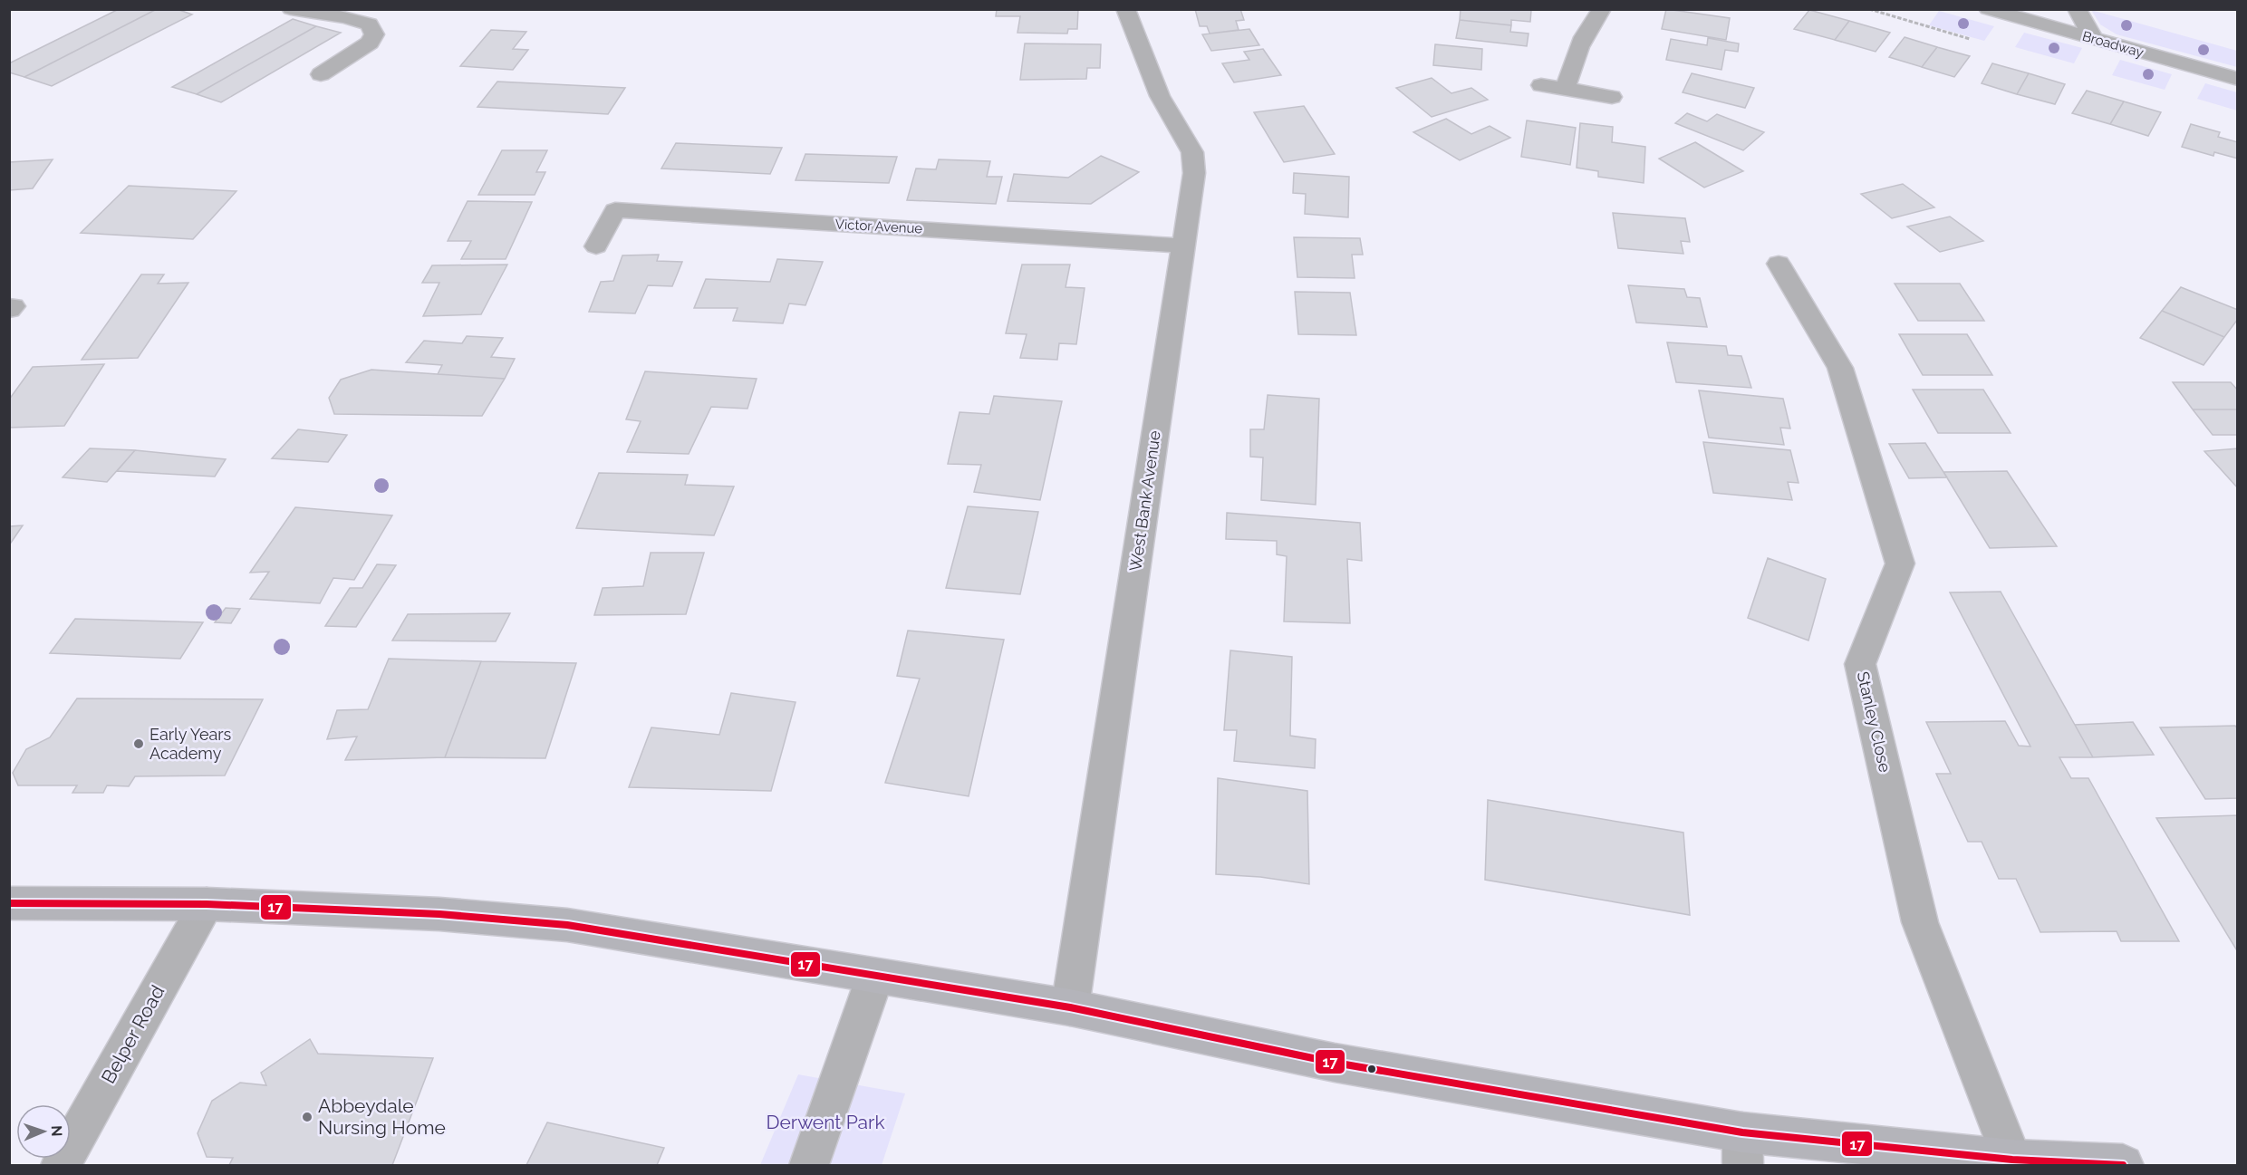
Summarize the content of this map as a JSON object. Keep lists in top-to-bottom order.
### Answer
{
  "streets": {
    "street": [
      "Broadway",
      "Victor Avenue",
      "West Bank Avenue",
      "Stanley Close",
      "Belper Road"
    ]
  },
  "crossings": [
    ["Victor Avenue", "West Bank Avenue"]
  ],
  "parks": ["Derwent Park"],
  "places": ["Early Years Academy", "Abbeydale Nursing Home"],
  "lines": ["transit line 17"],
  "north": "right"
}
